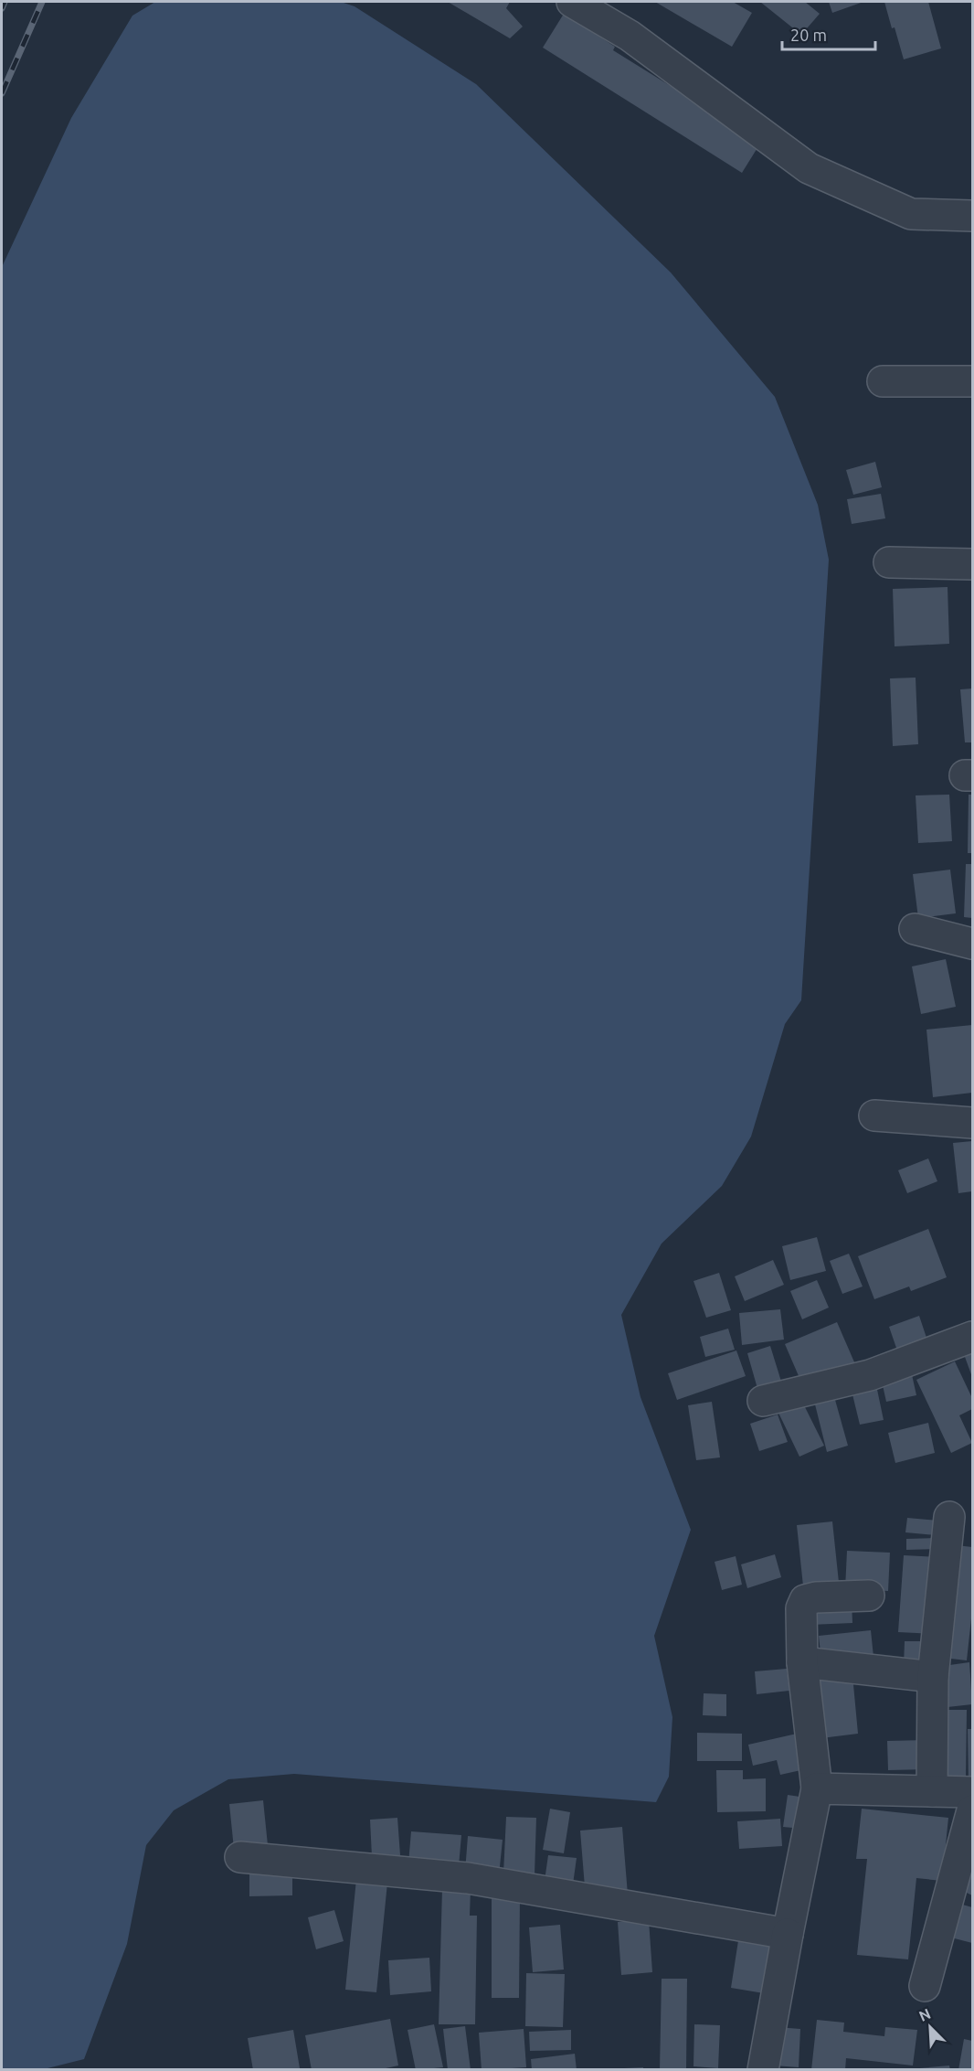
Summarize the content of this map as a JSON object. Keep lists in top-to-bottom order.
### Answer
{
  "scale_bar": "20 m",
  "north": "top left"
}
